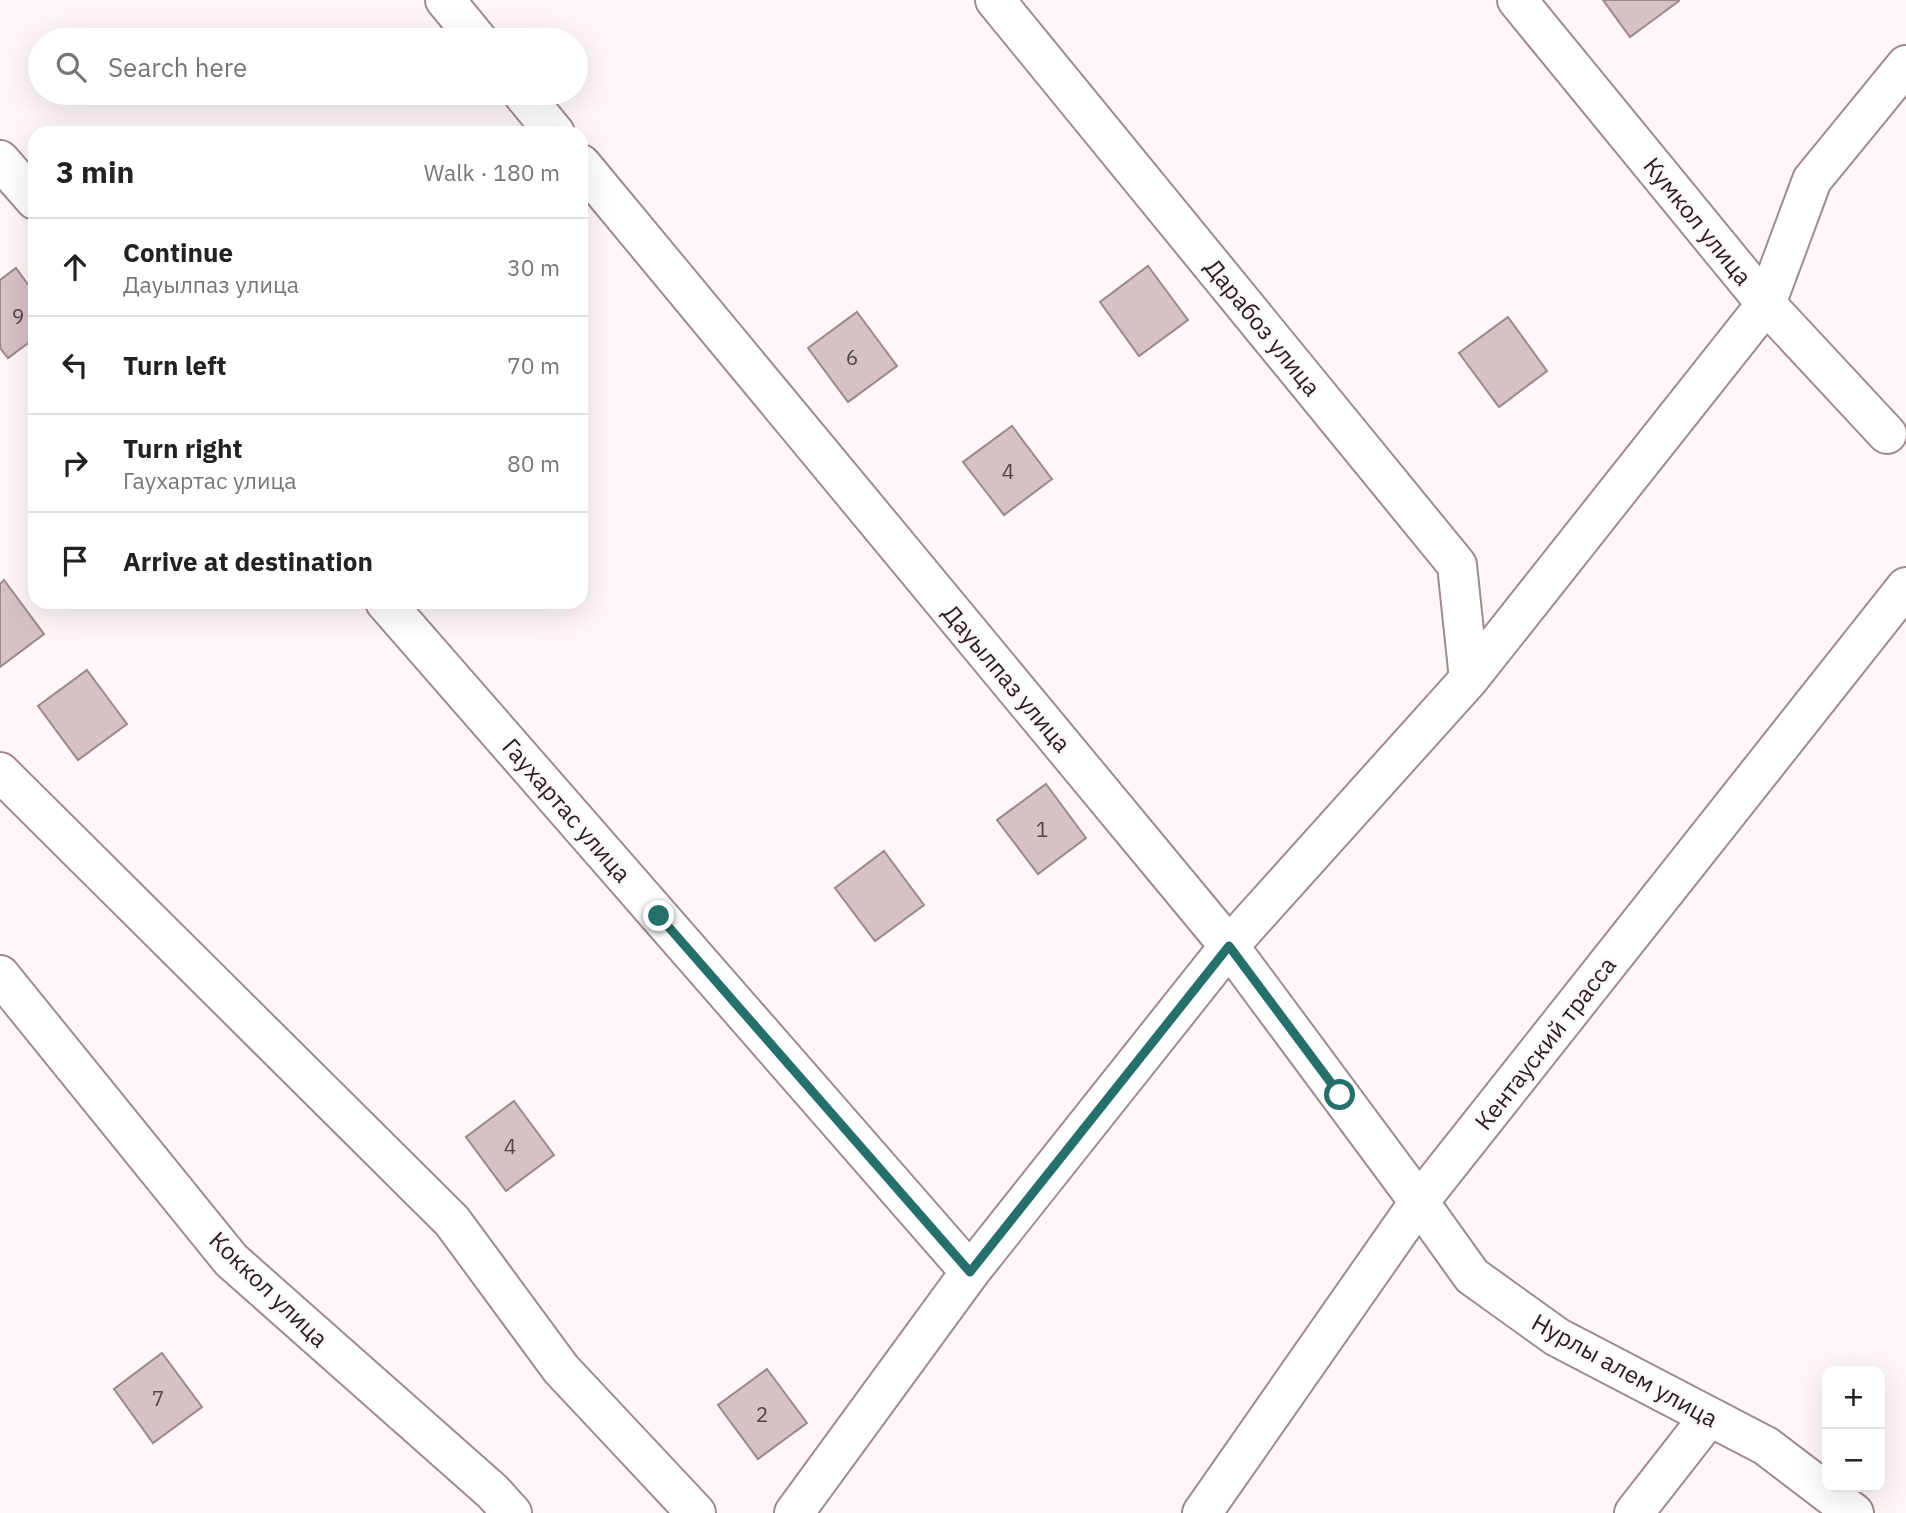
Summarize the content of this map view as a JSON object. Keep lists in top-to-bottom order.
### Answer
{
  "streets": {
    "street": [
      "Кумкол улица",
      "Дарабоз улица",
      "Дауылпаз улица",
      "Гаухартас улица",
      "Кентауский трасса",
      "Коккол улица",
      "Нурлы алем улица"
    ]
  },
  "crossings": [
    ["Дауылпаз улица", "Кентауский трасса"],
    ["Дауылпаз улица", "Нурлы алем улица"],
    ["Кентауский трасса", "Нурлы алем улица"]
  ],
  "house_numbers": [
    "9",
    "6",
    "4",
    "1",
    "4",
    "7",
    "2"
  ],
  "page": {
    "search": "Search here",
    "heading": ["3 min", "Walk · 180 m"],
    "list": [
      ["Continue", "Дауылпаз улица", "30 m"],
      ["Turn left", "70 m"],
      ["Turn right", "Гаухартас улица", "80 m"],
      "Arrive at destination"
    ],
    "map_buttons": ["+", "−"]
  }
}
